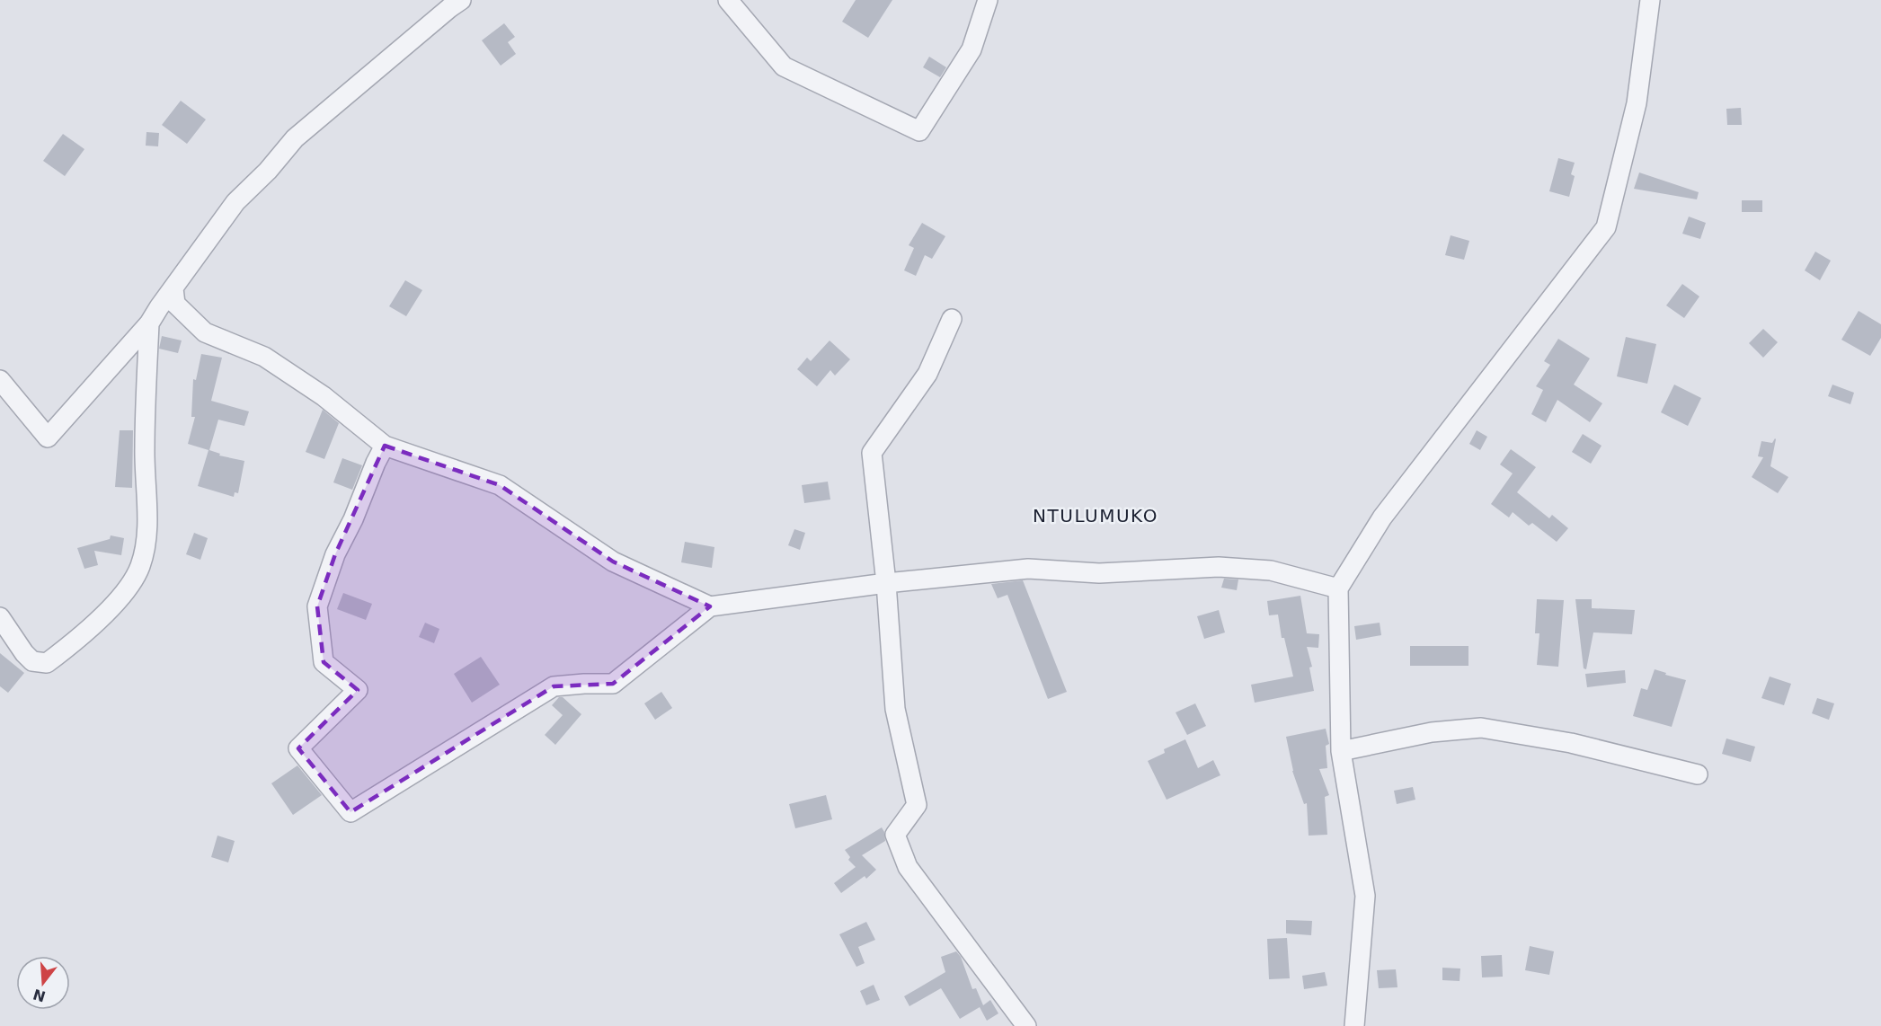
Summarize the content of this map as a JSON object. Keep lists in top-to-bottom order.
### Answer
{
  "districts": ["NTULUMUKO"],
  "north": "bottom"
}
